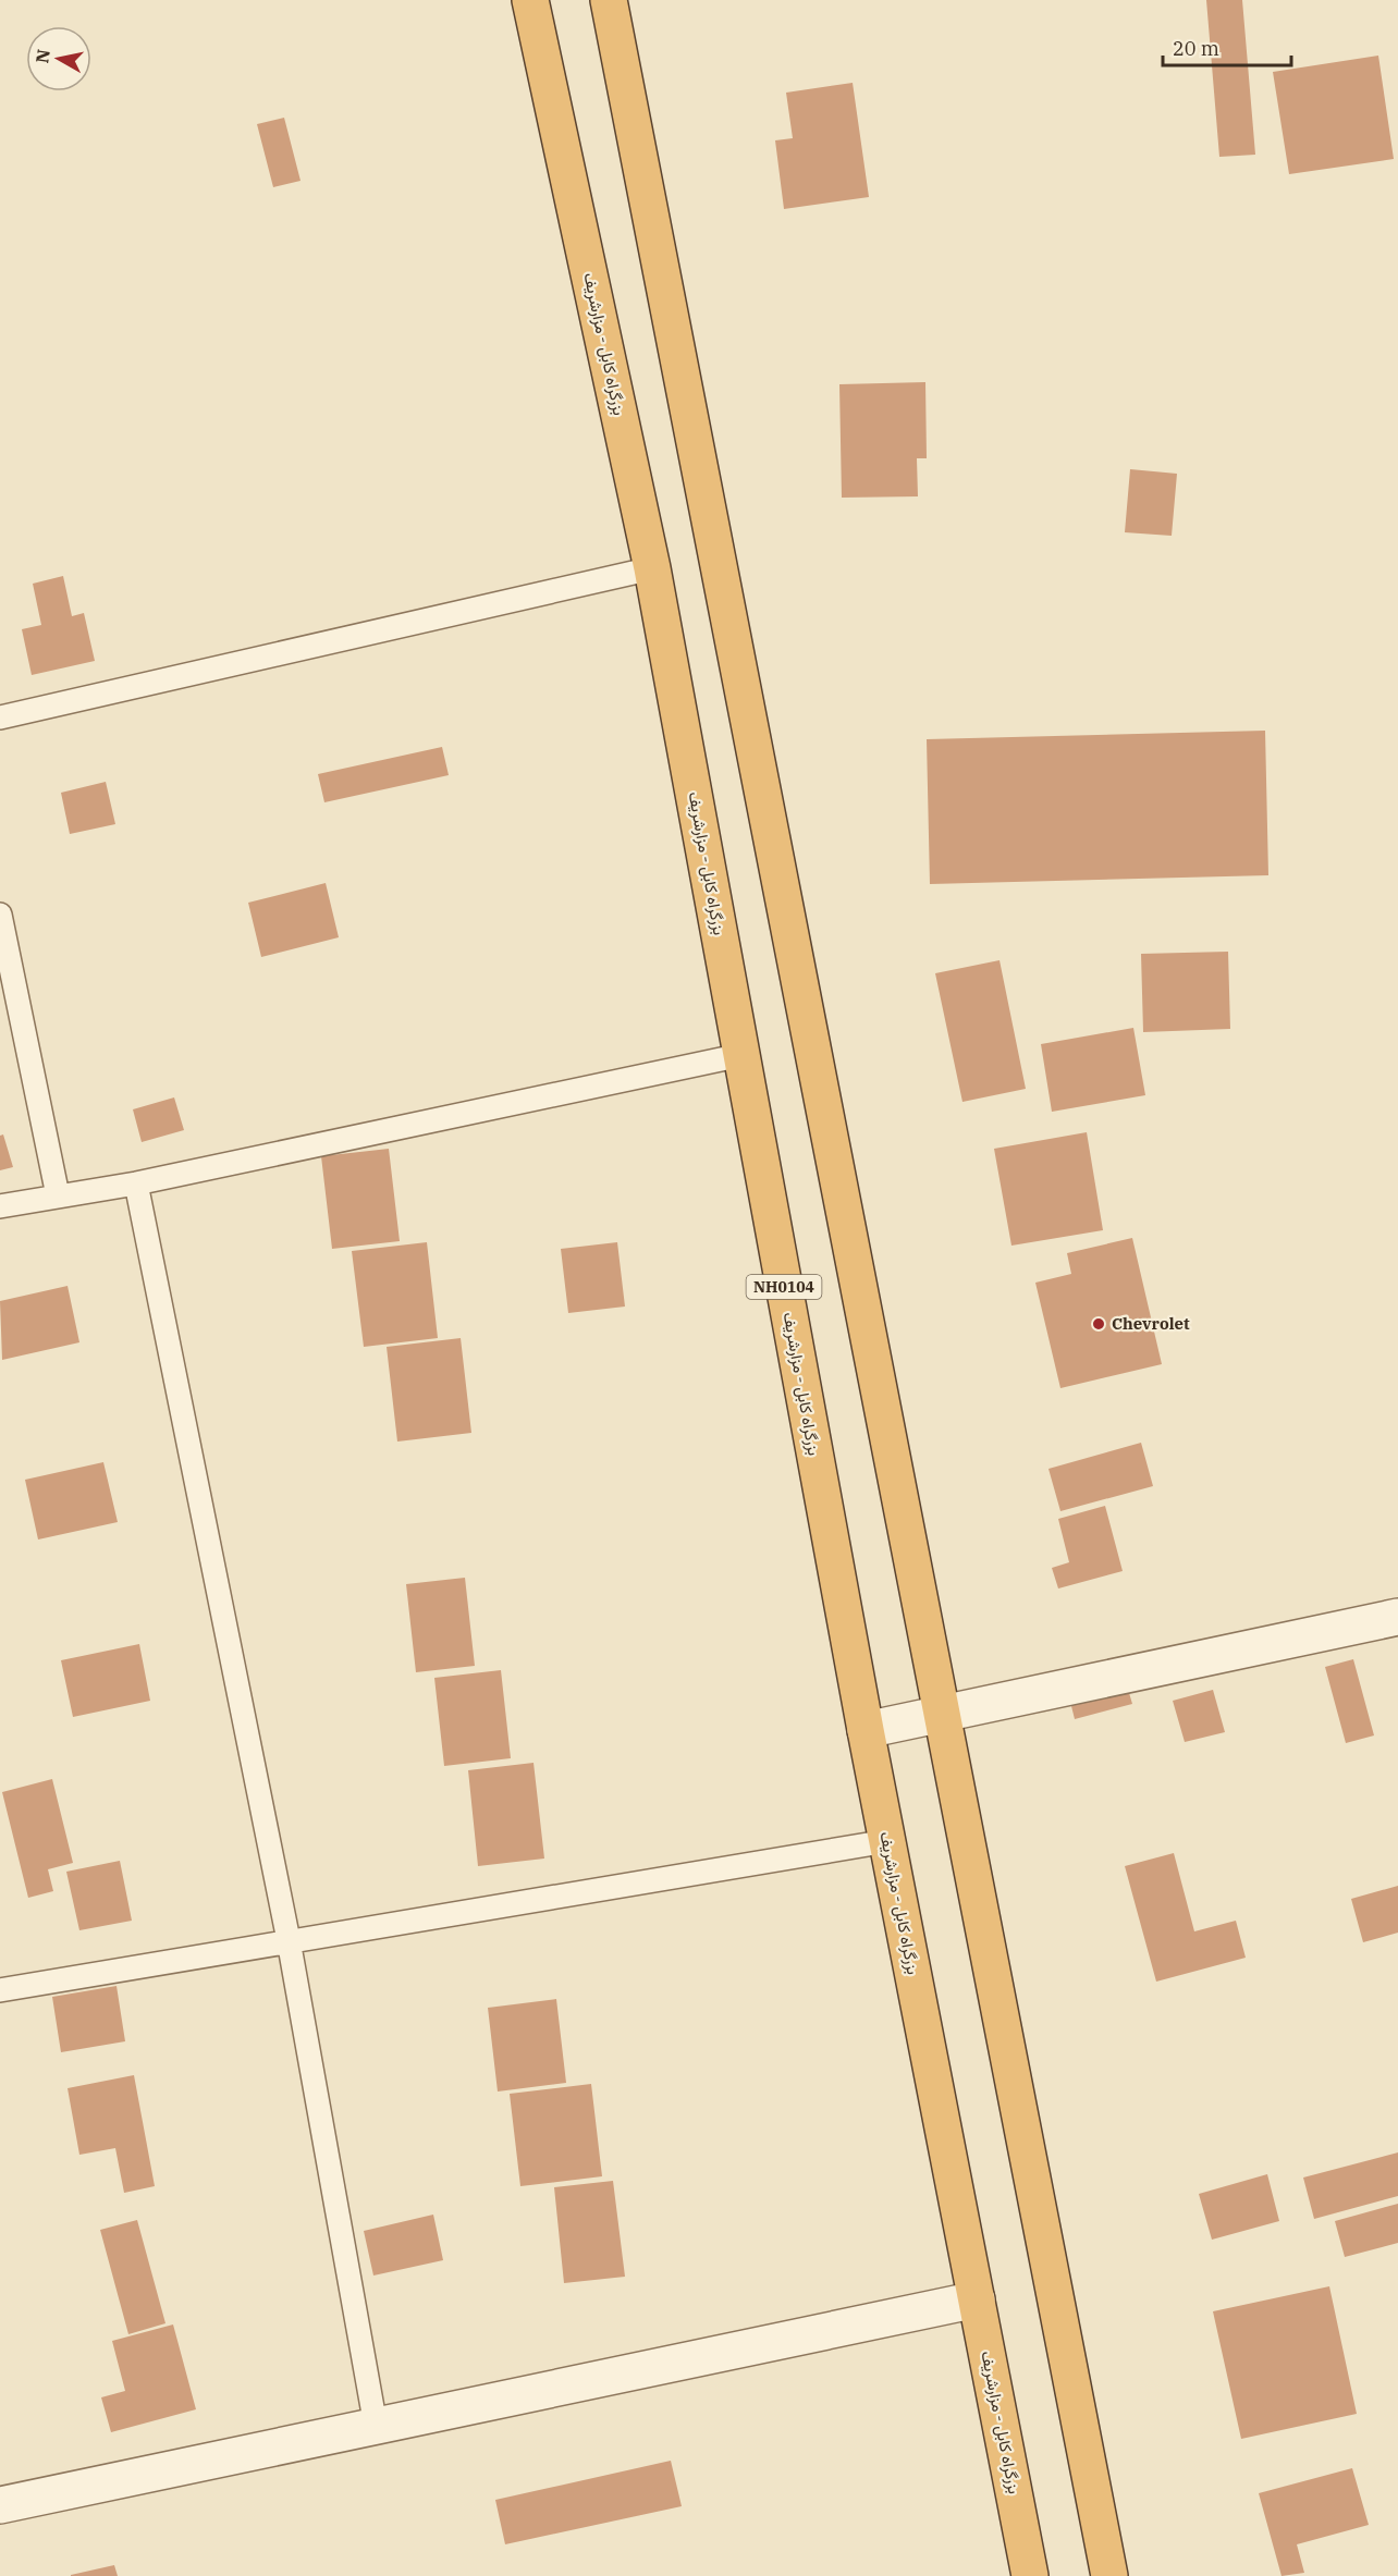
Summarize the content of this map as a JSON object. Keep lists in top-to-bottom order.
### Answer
{
  "streets": {
    "highway": ["بزرگراه کابل - مزارشریف", "NH0104"]
  },
  "places": ["Chevrolet"],
  "scale_bar": "20 m",
  "north": "left"
}
